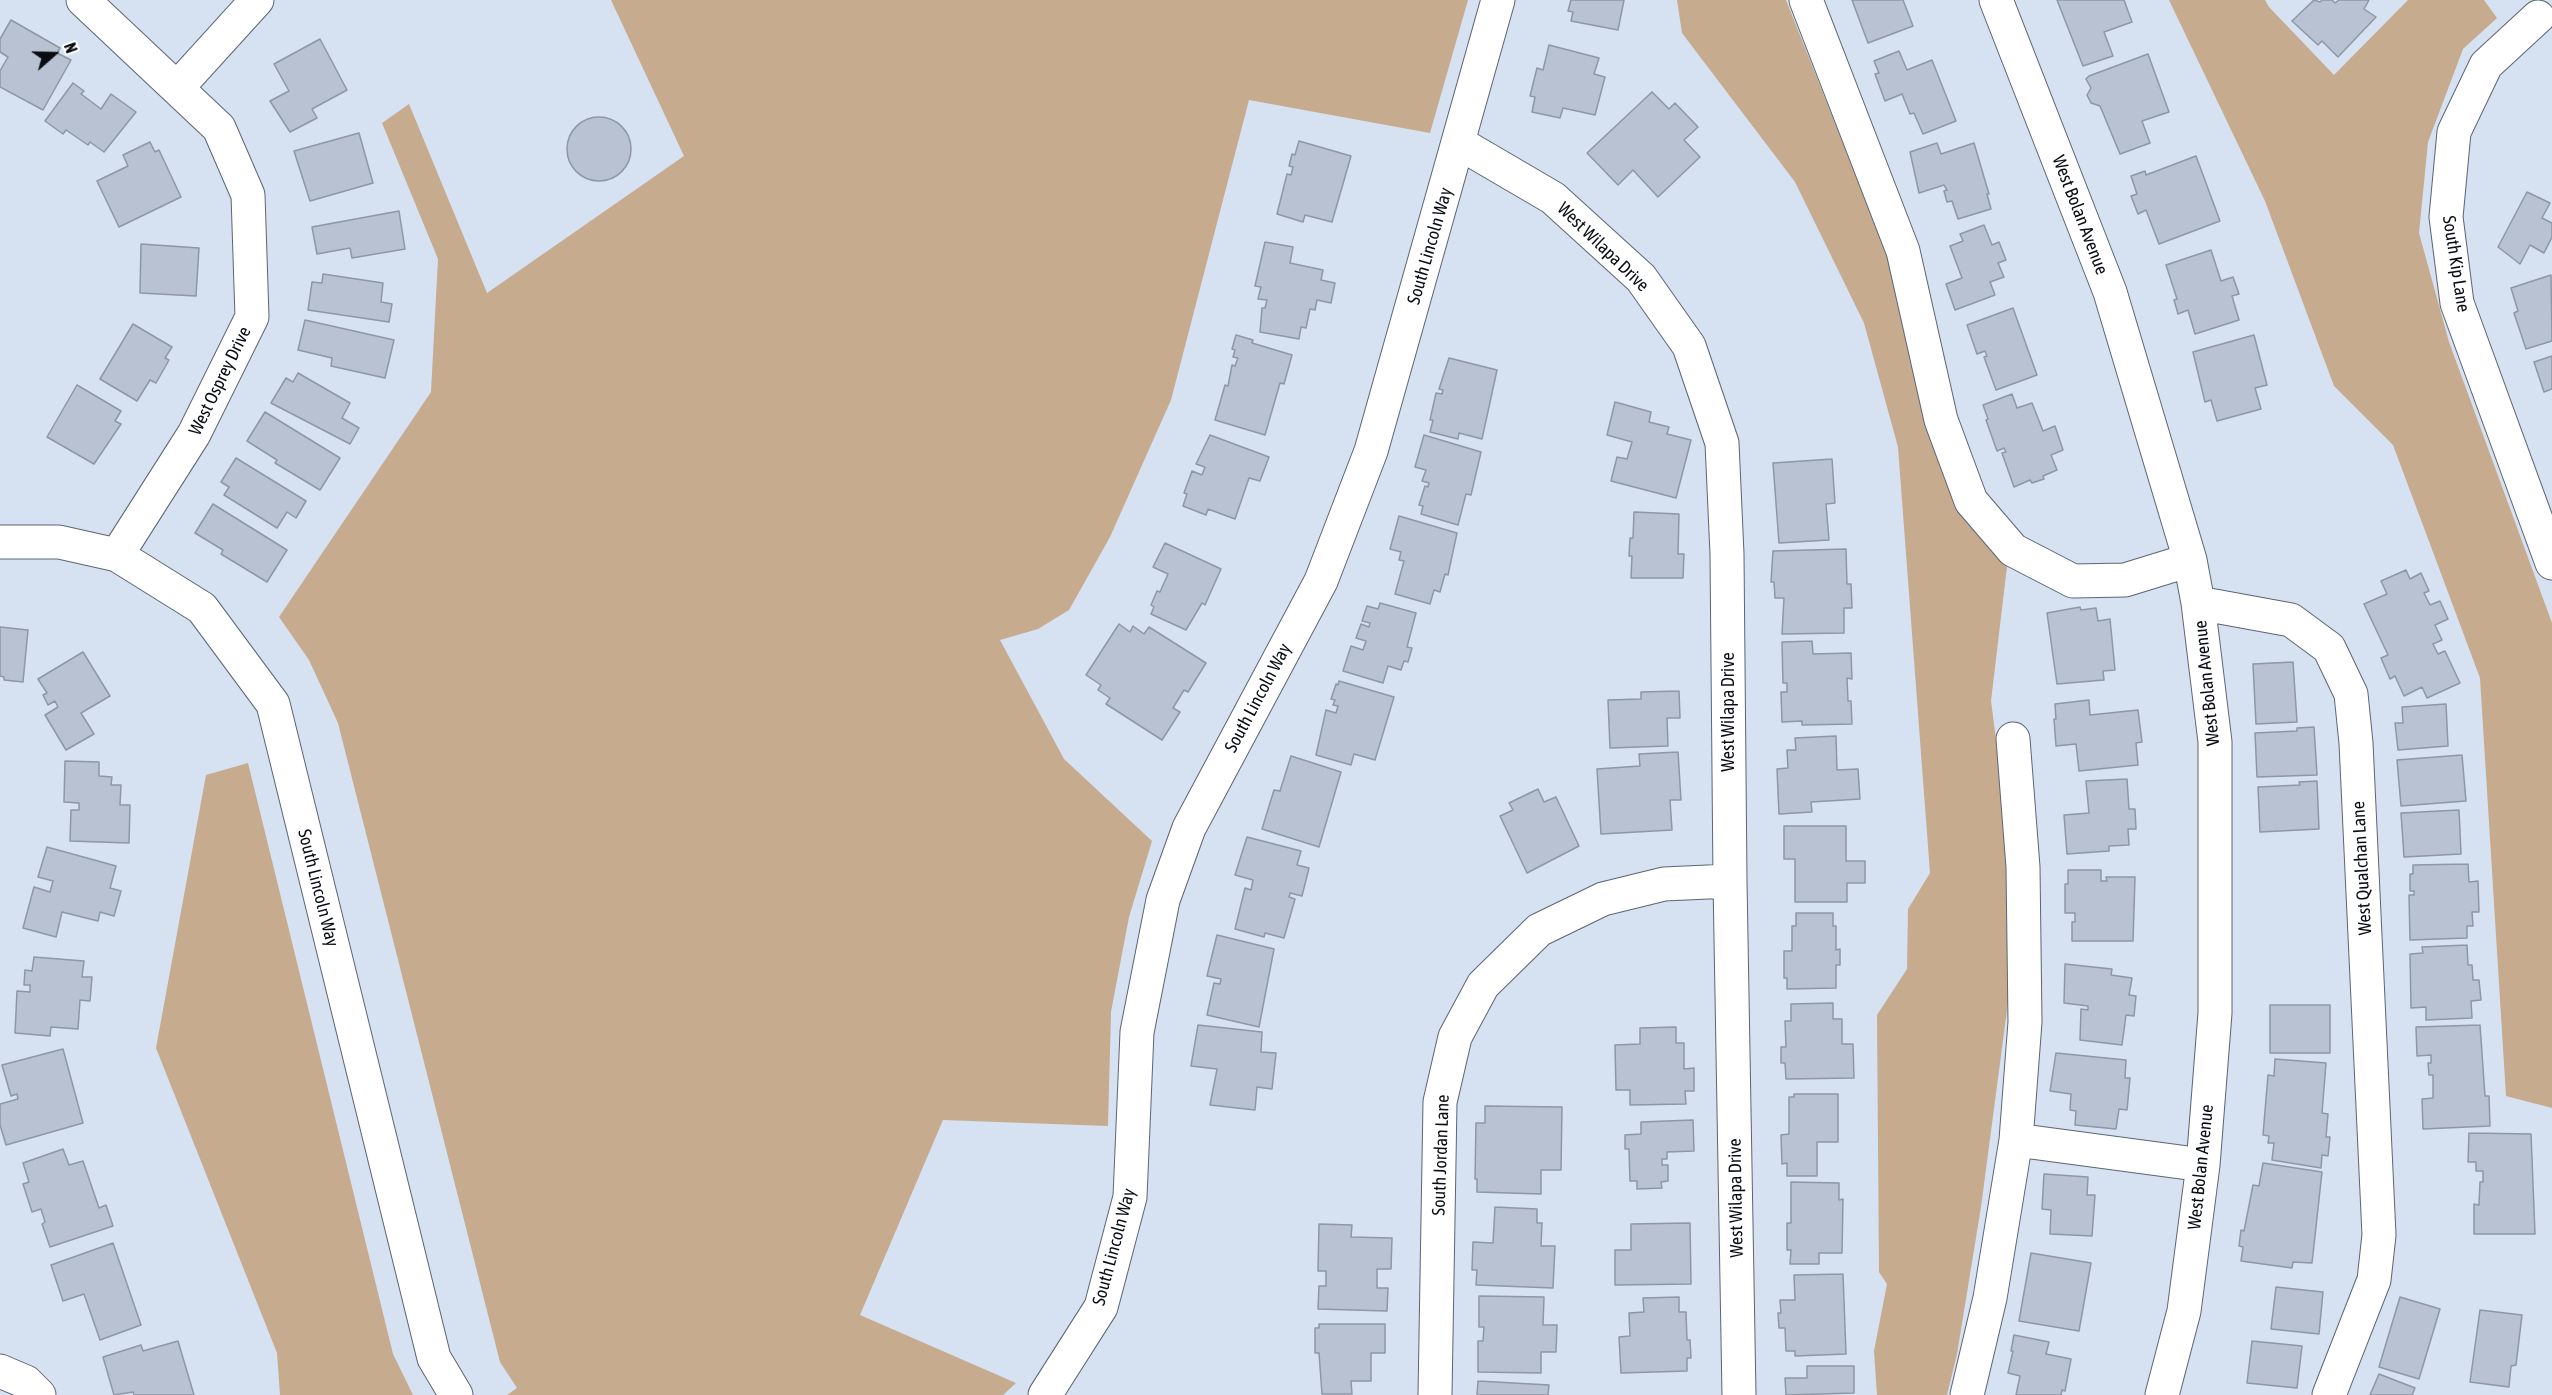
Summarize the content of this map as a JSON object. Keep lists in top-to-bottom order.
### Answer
{
  "streets": {
    "street": [
      "West Bolan Avenue",
      "South Lincoln Way",
      "West Wilapa Drive",
      "South Kip Lane",
      "West Osprey Drive",
      "West Qualchan Lane",
      "South Jordan Lane"
    ]
  },
  "crossings": [
    ["West Bolan Avenue", "West Qualchan Lane"],
    ["South Lincoln Way", "West Wilapa Drive"],
    ["South Lincoln Way", "West Osprey Drive"],
    ["West Wilapa Drive", "South Jordan Lane"]
  ],
  "north": "right"
}
